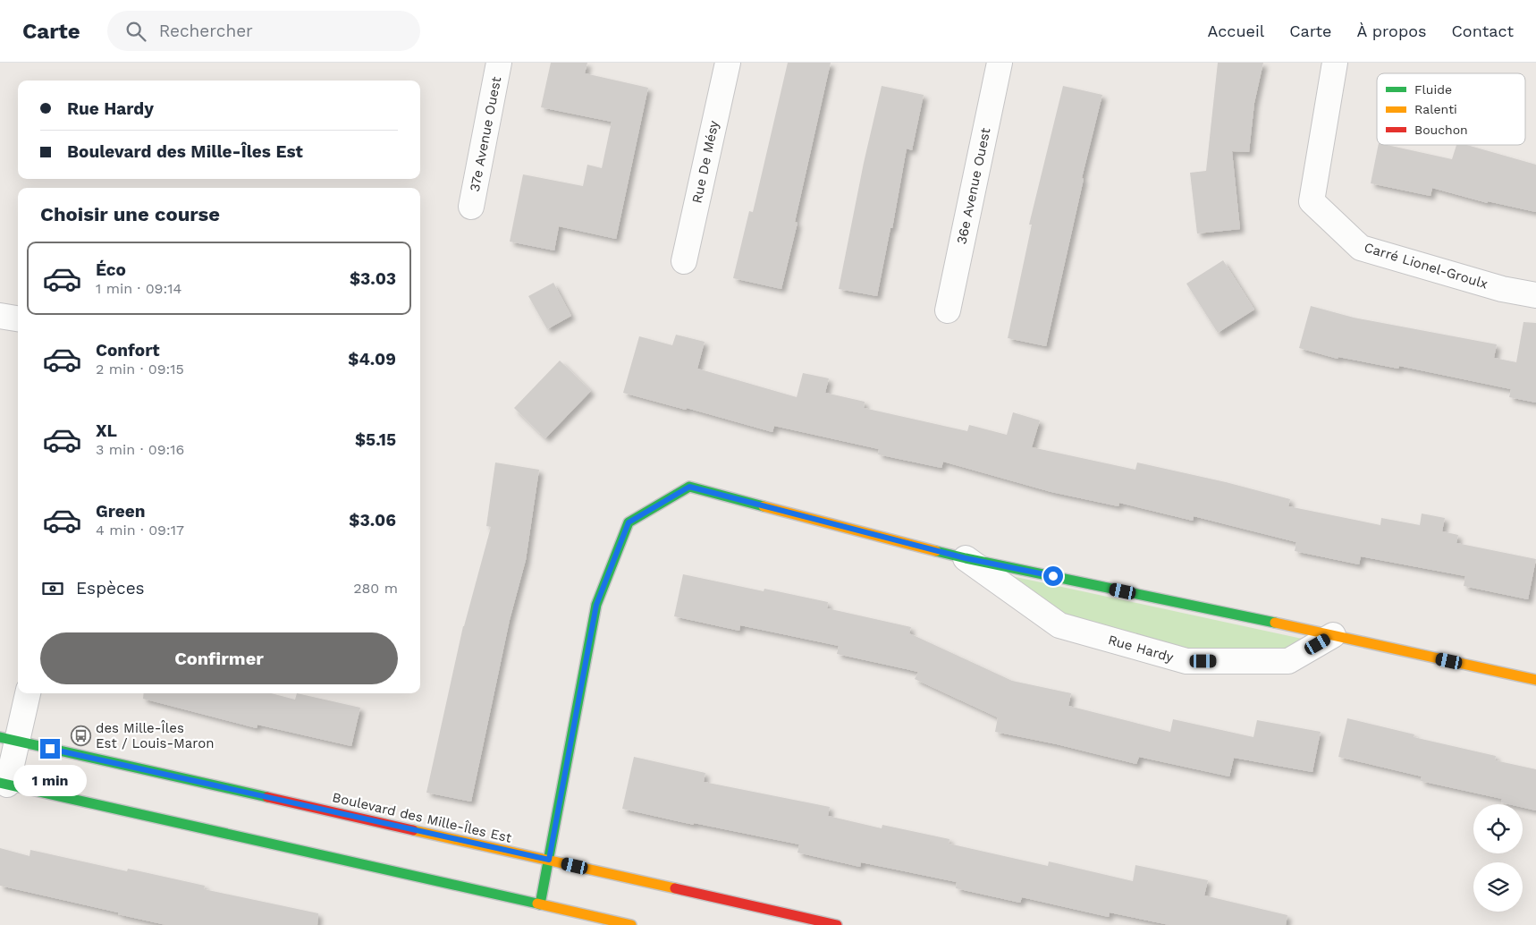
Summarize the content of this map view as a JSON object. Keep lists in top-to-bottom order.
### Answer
{
  "streets": {
    "street": [
      "37e Avenue Ouest",
      "Rue De Mésy",
      "36e Avenue Ouest",
      "Carré Lionel-Groulx",
      "Rue Hardy",
      "Boulevard des Mille-Îles Est"
    ]
  },
  "crossings": [
    ["Rue Hardy", "Boulevard des Mille-Îles Est"]
  ],
  "places": {
    "bus stop": ["des Mille-Îles Est / Louis-Maron"]
  },
  "legend": ["Fluide", "Ralenti", "Bouchon"],
  "page": {
    "header": "Carte",
    "search": "Rechercher",
    "nav": [
      "Accueil",
      "Carte",
      "À propos",
      "Contact"
    ],
    "banner": ["Rue Hardy", "Boulevard des Mille-Îles Est"],
    "heading": "Choisir une course",
    "list": [
      {
        "name": "Éco",
        "note": "1 min · 09:14",
        "value": "$3.03"
      },
      {
        "name": "Confort",
        "note": "2 min · 09:15",
        "value": "$4.09"
      },
      {
        "name": "XL",
        "note": "3 min · 09:16",
        "value": "$5.15"
      },
      {
        "name": "Green",
        "note": "4 min · 09:17",
        "value": "$3.06"
      }
    ],
    "pay": ["Espèces", "280 m"],
    "buttons": "Confirmer",
    "bubble": "1 min"
  }
}
